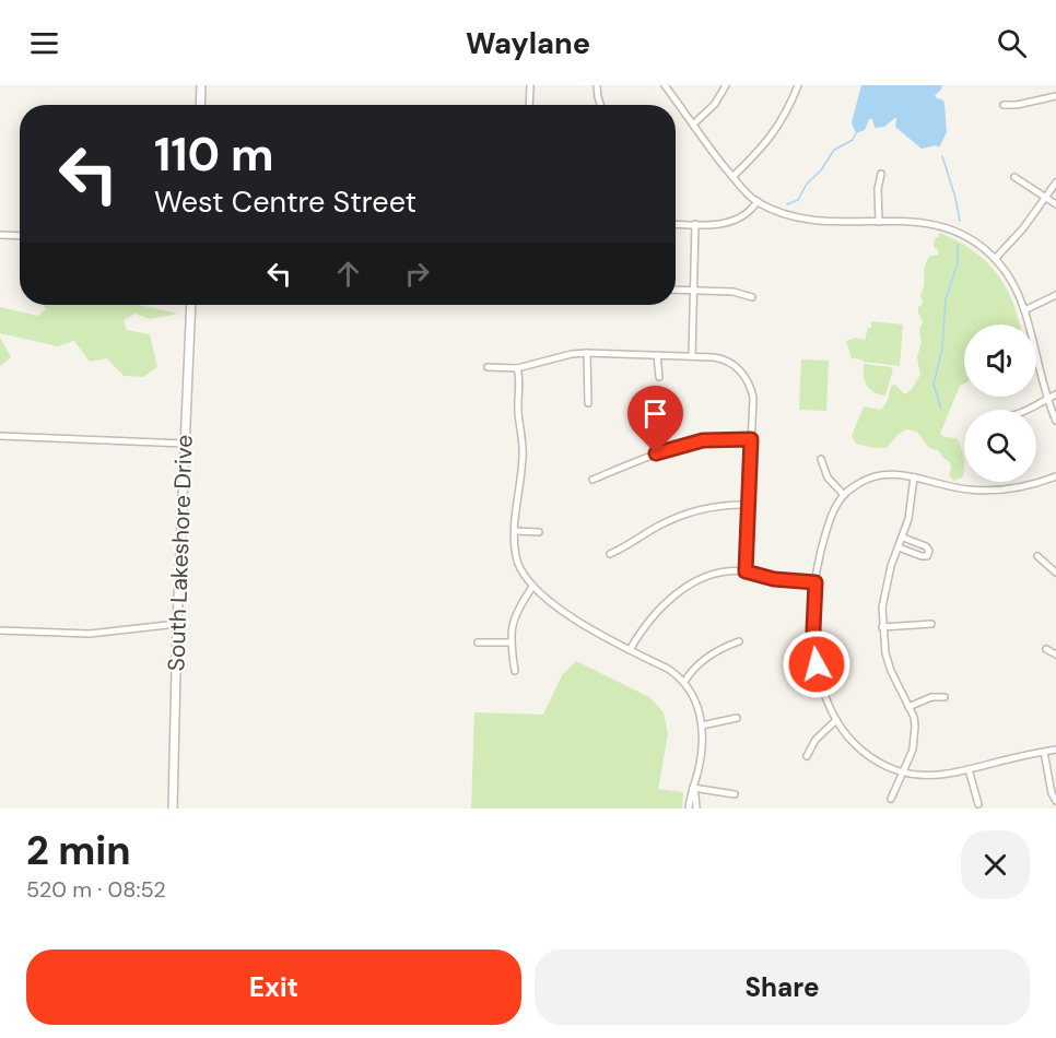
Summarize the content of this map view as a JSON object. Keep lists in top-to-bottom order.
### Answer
{
  "streets": {
    "street": ["South Lakeshore Drive"]
  },
  "page": {
    "header": "Waylane",
    "turn": ["110 m", "West Centre Street"],
    "heading": ["2 min", "520 m · 08:52"],
    "buttons": ["Exit", "Share"]
  }
}
